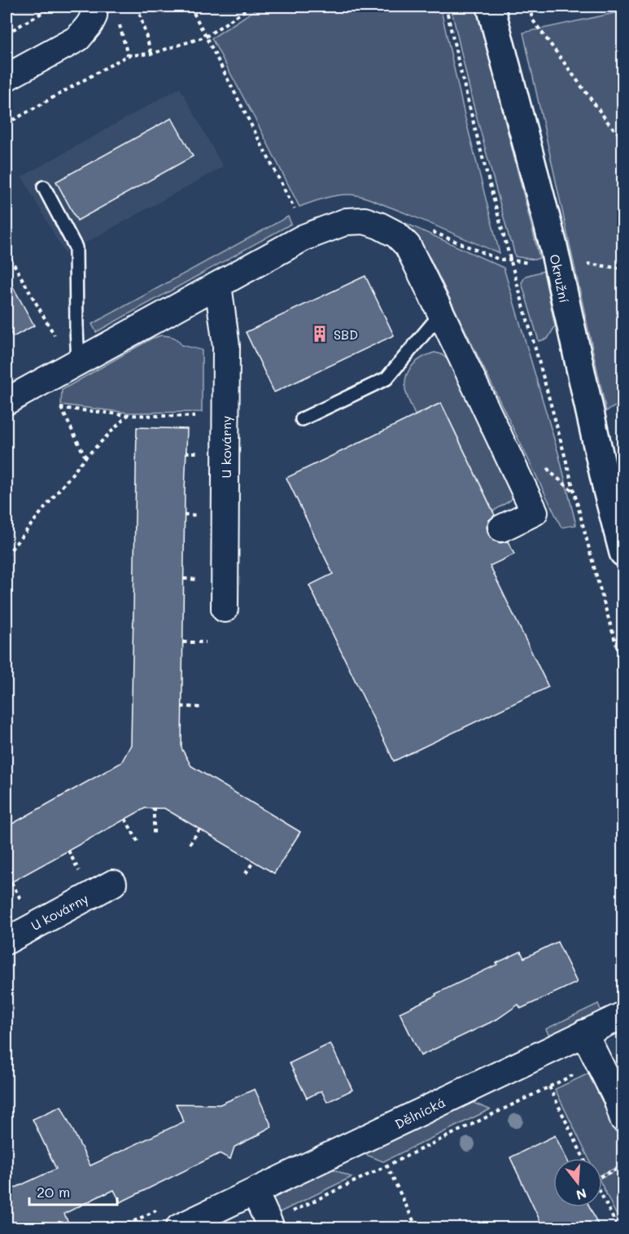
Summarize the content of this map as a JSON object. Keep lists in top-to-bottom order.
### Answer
{
  "streets": {
    "street": ["Okružní", "U kovárny", "Dělnická"]
  },
  "places": {
    "building": ["SBD"]
  },
  "scale_bar": "20 m",
  "north": "bottom"
}
